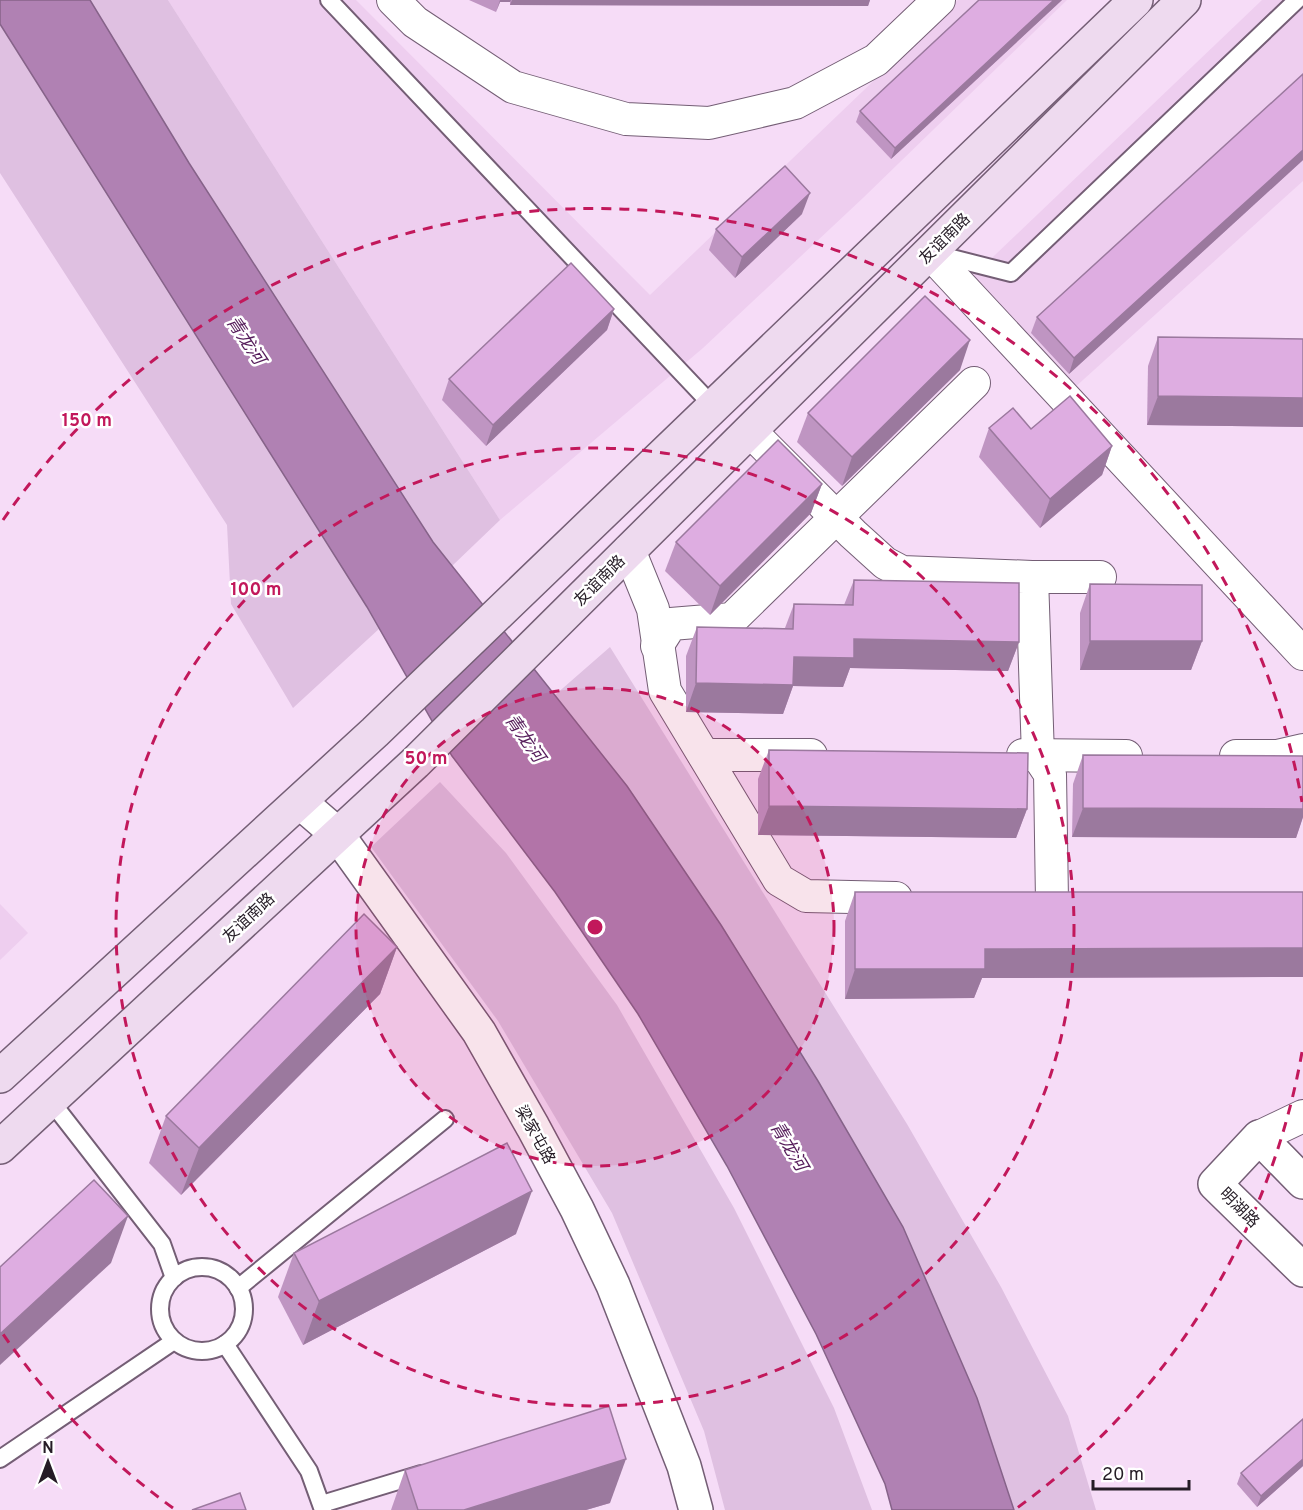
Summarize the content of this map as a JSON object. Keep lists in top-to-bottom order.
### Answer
{
  "streets": {
    "main road": ["友谊南路"],
    "street": ["梁家屯路", "明湖路"]
  },
  "crossings": [
    ["友谊南路", "梁家屯路"]
  ],
  "water": ["青龙河"],
  "scale_bar": "20 m",
  "north": "top",
  "rings": ["150 m", "100 m", "50 m"]
}
